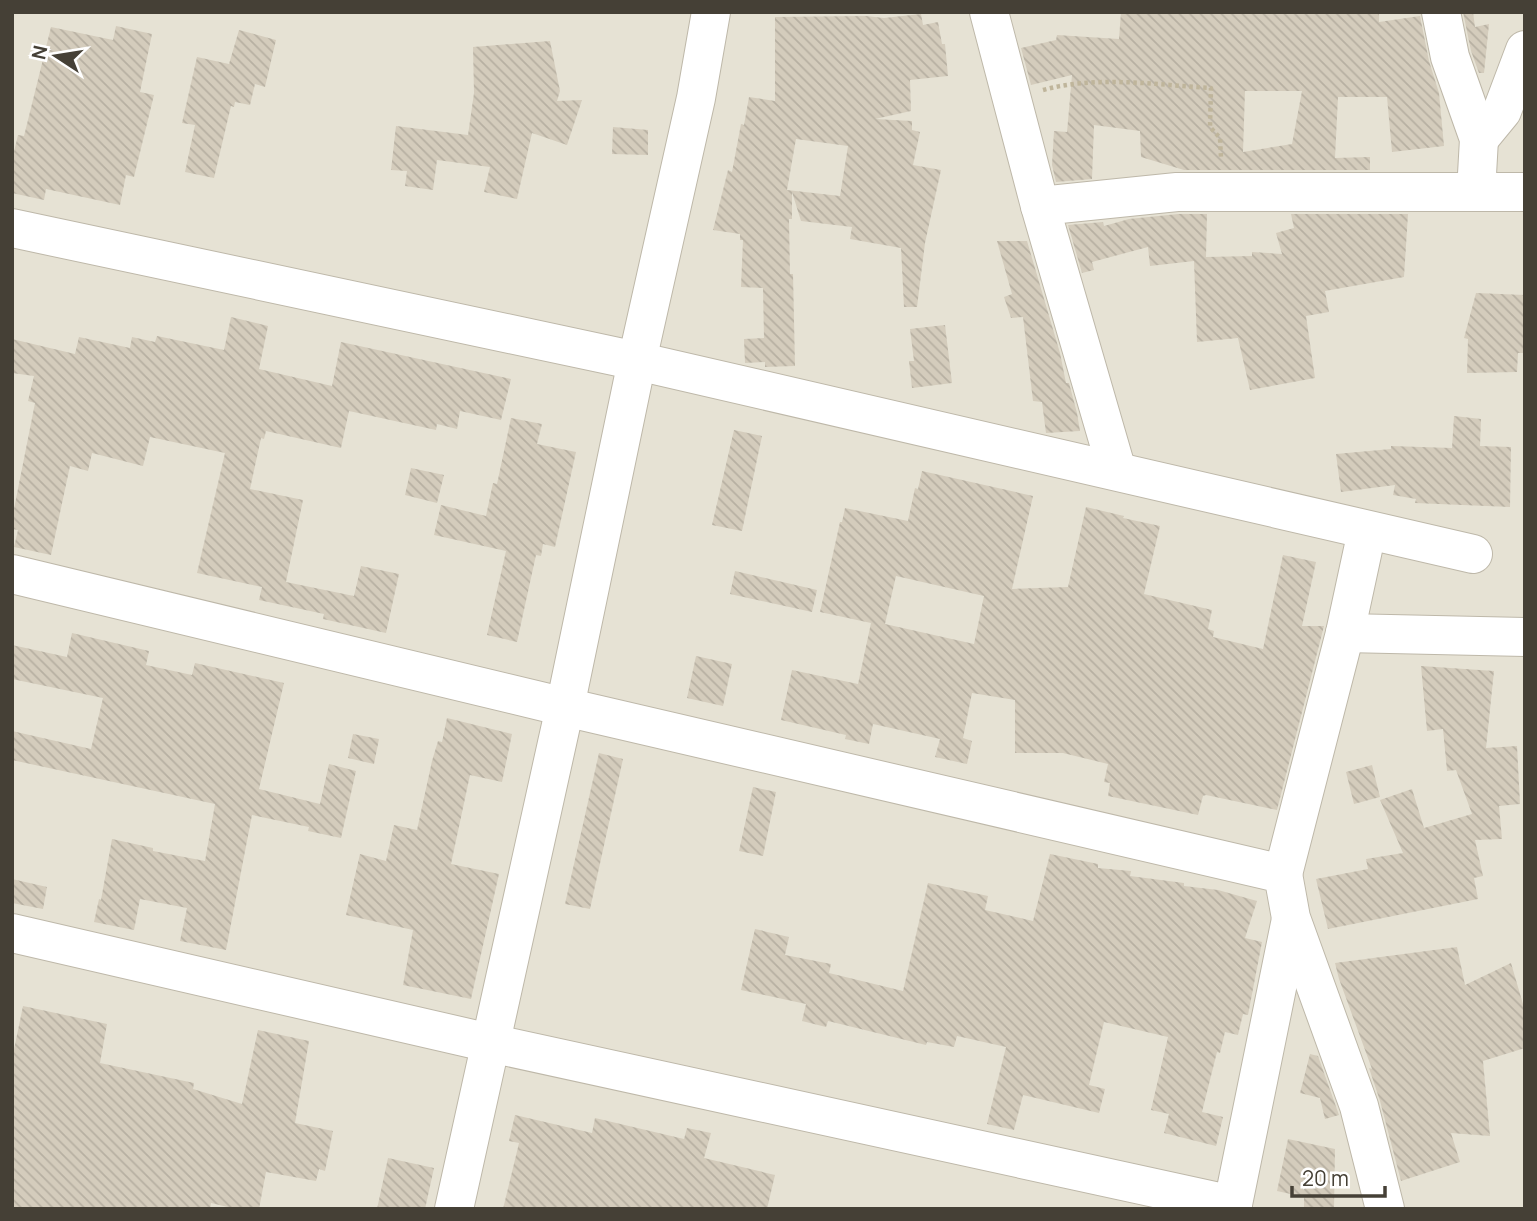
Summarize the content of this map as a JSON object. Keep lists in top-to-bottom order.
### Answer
{
  "scale_bar": "20 m",
  "north": "left"
}
